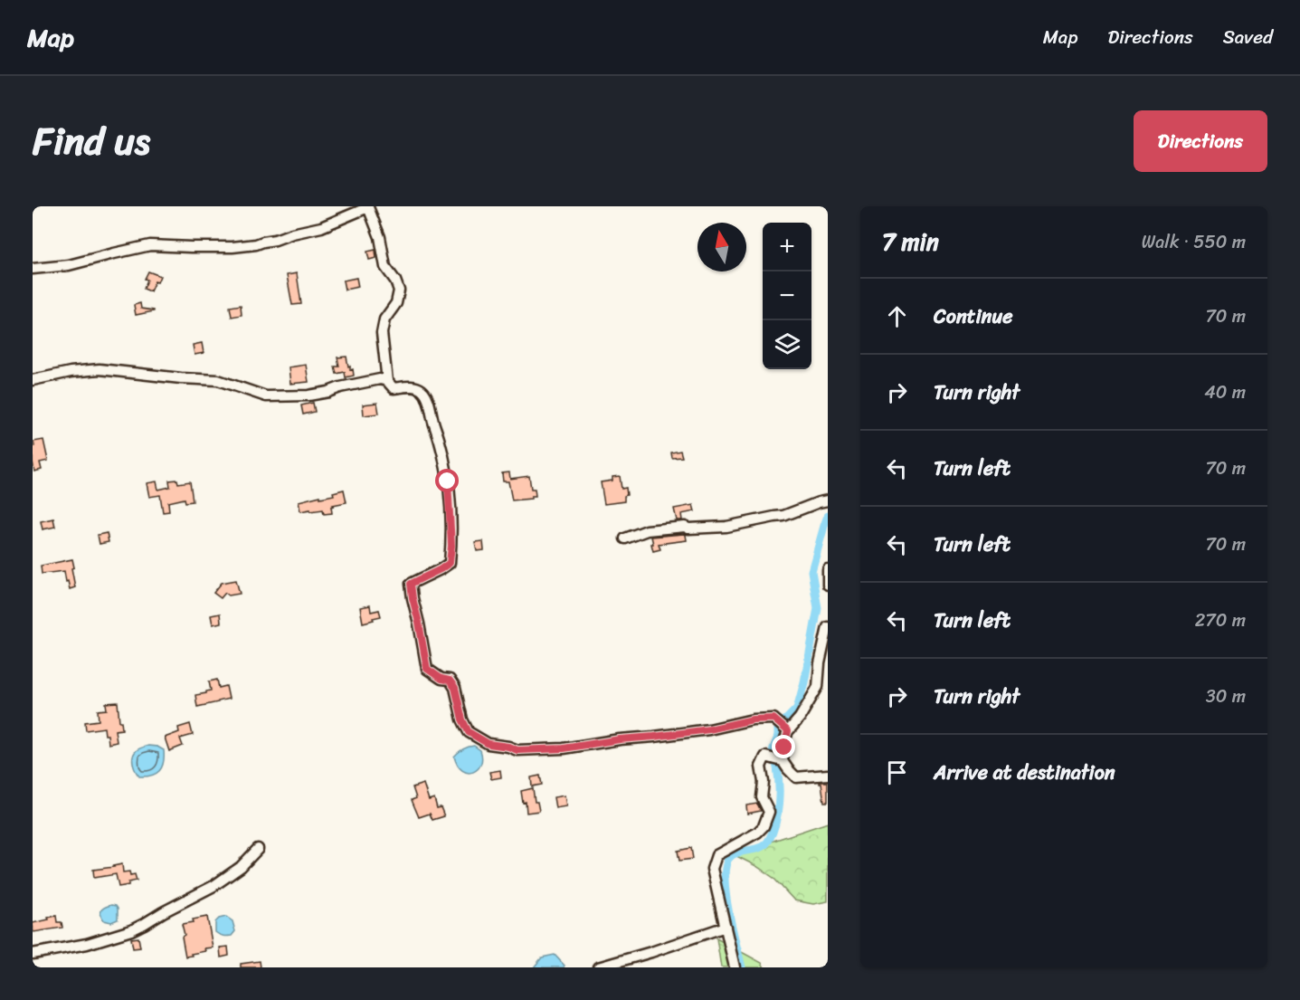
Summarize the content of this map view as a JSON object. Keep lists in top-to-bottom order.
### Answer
{
  "north": "top",
  "page": {
    "header": "Map",
    "nav": ["Map", "Directions", "Saved"],
    "title": "Find us",
    "buttons": "Directions",
    "heading": ["7 min", "Walk · 550 m"],
    "map_buttons": ["+", "−"],
    "list": [
      ["Continue", "70 m"],
      ["Turn right", "40 m"],
      ["Turn left", "70 m"],
      ["Turn left", "70 m"],
      ["Turn left", "270 m"],
      ["Turn right", "30 m"],
      "Arrive at destination"
    ]
  }
}
